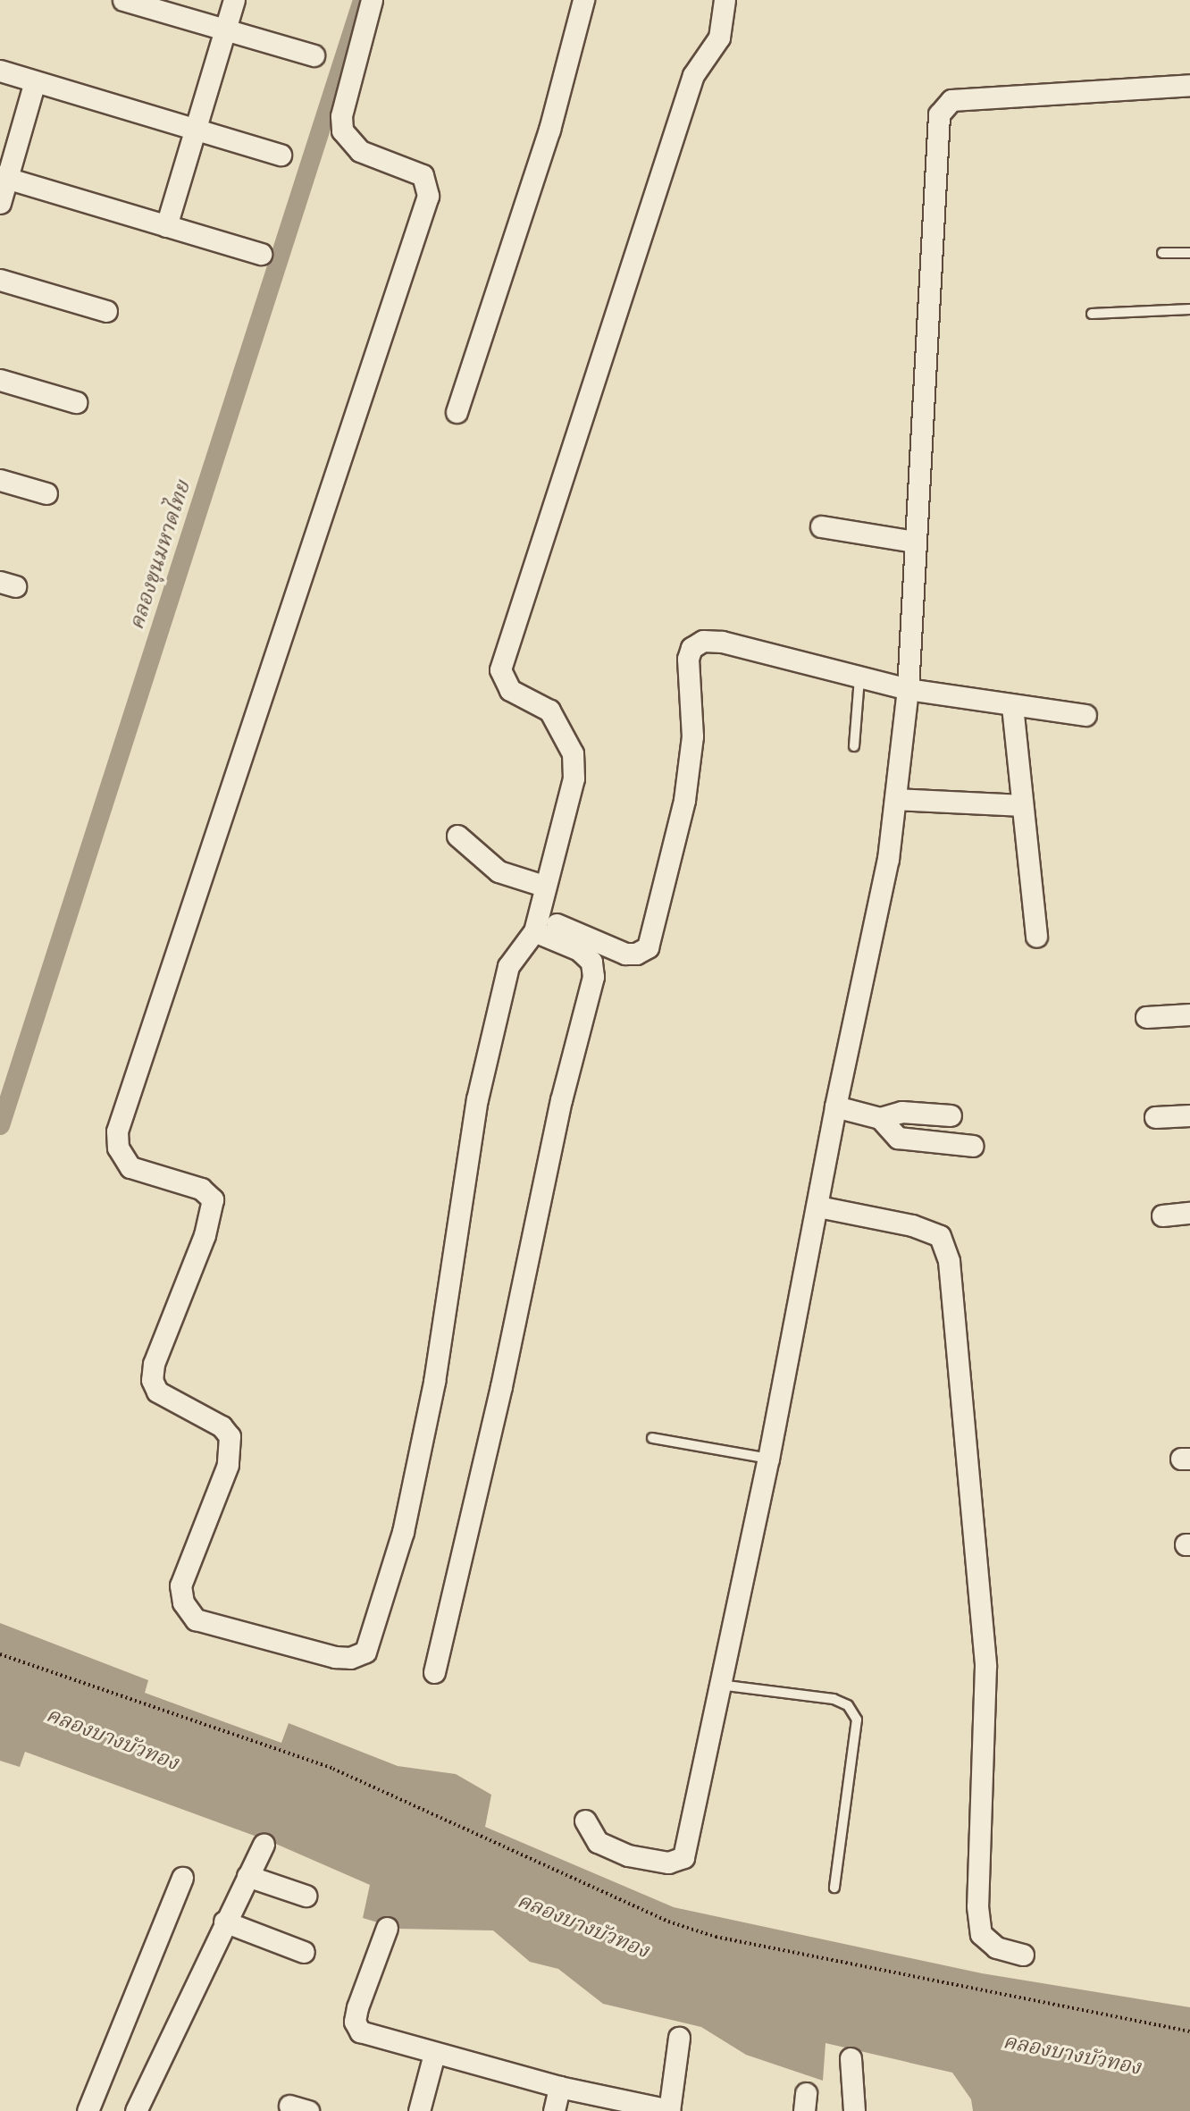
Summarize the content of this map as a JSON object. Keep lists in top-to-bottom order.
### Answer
{
  "water": ["คลองขุนมหาดไทย", "คลองบางบัวทอง"]
}
